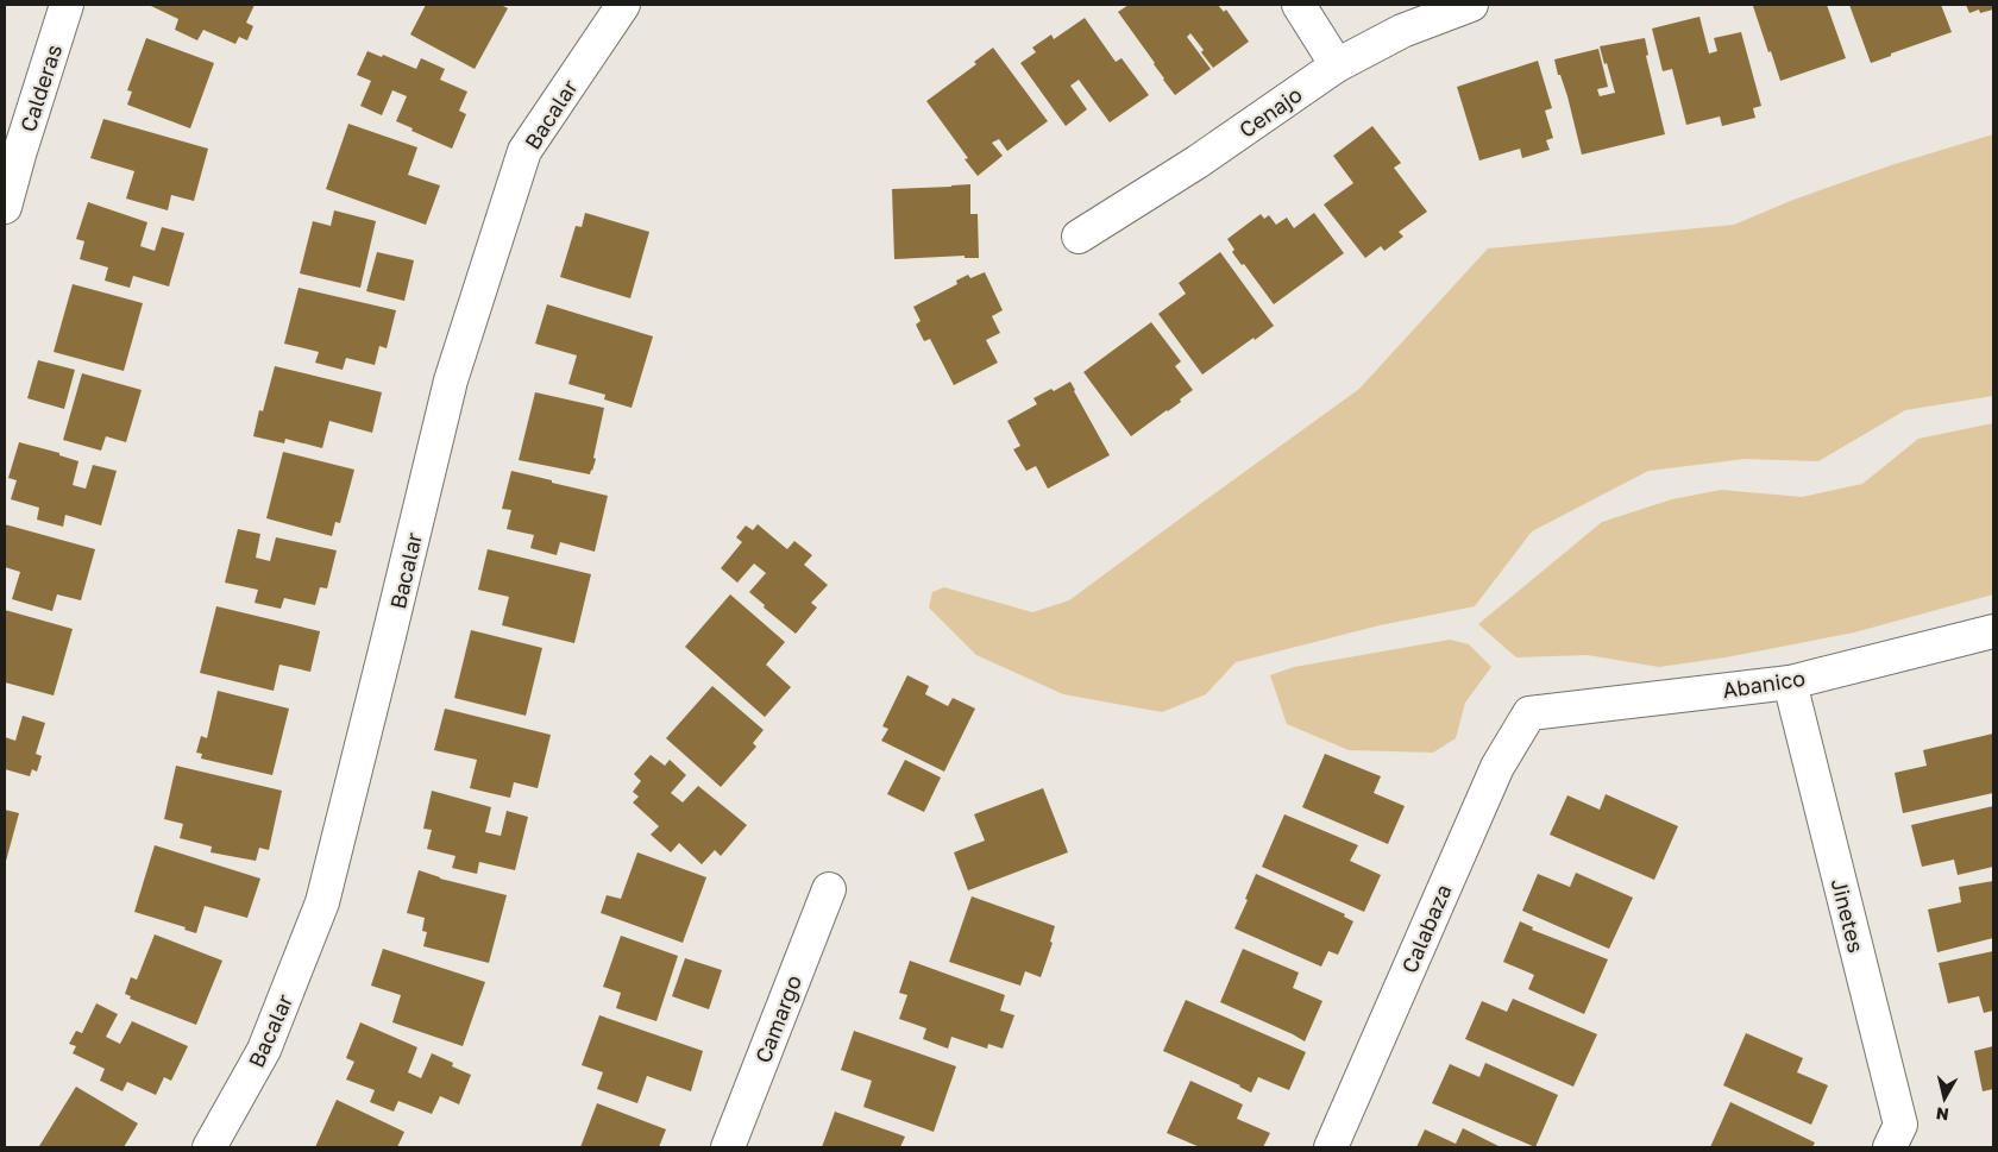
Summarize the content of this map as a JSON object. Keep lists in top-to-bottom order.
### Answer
{
  "streets": {
    "street": [
      "Calderas",
      "Cenajo",
      "Bacalar",
      "Abanico",
      "Jinetes",
      "Calabaza",
      "Camargo"
    ]
  },
  "crossings": [
    ["Abanico", "Jinetes"],
    ["Abanico", "Calabaza"]
  ],
  "north": "bottom"
}
